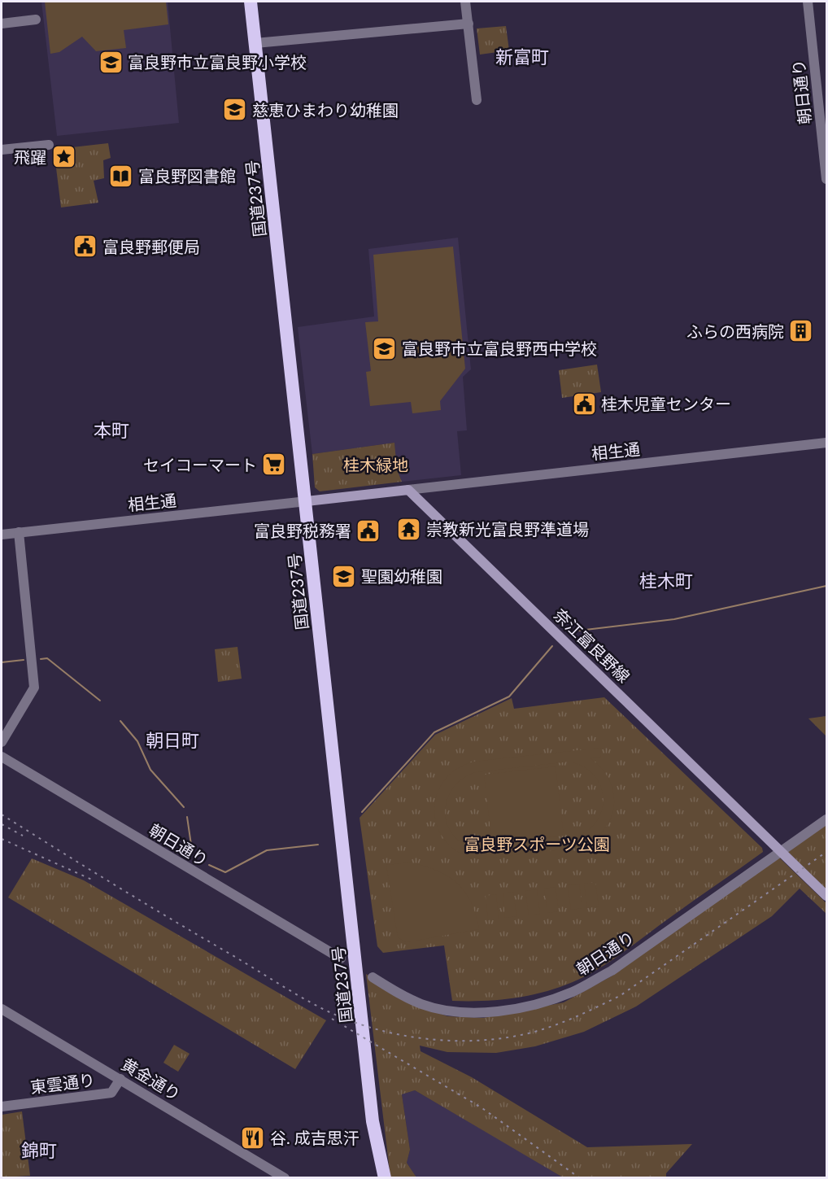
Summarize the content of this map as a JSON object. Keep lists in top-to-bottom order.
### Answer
{
  "streets": {
    "highway": ["国道237号"],
    "main road": ["奈江富良野線"],
    "street": [
      "朝日通り",
      "相生通",
      "黄金通り",
      "東雲通り"
    ]
  },
  "crossings": [
    ["朝日通り", "奈江富良野線"],
    ["国道237号", "相生通"],
    ["相生通", "奈江富良野線"],
    ["黄金通り", "東雲通り"]
  ],
  "districts": [
    "新富町",
    "本町",
    "桂木町",
    "朝日町",
    "錦町"
  ],
  "parks": ["桂木緑地", "富良野スポーツ公園"],
  "places": {
    "school or university": [
      "富良野市立富良野小学校",
      "慈恵ひまわり幼稚園",
      "富良野市立富良野西中学校",
      "聖園幼稚園"
    ],
    "place": ["飛躍"],
    "library": ["富良野図書館"],
    "public building": ["富良野郵便局", "桂木児童センター", "富良野税務署"],
    "building": ["ふらの西病院"],
    "supermarket": ["セイコーマート"],
    "temple": ["崇教新光富良野準道場"],
    "restaurant": ["谷. 成吉思汗"]
  }
}
